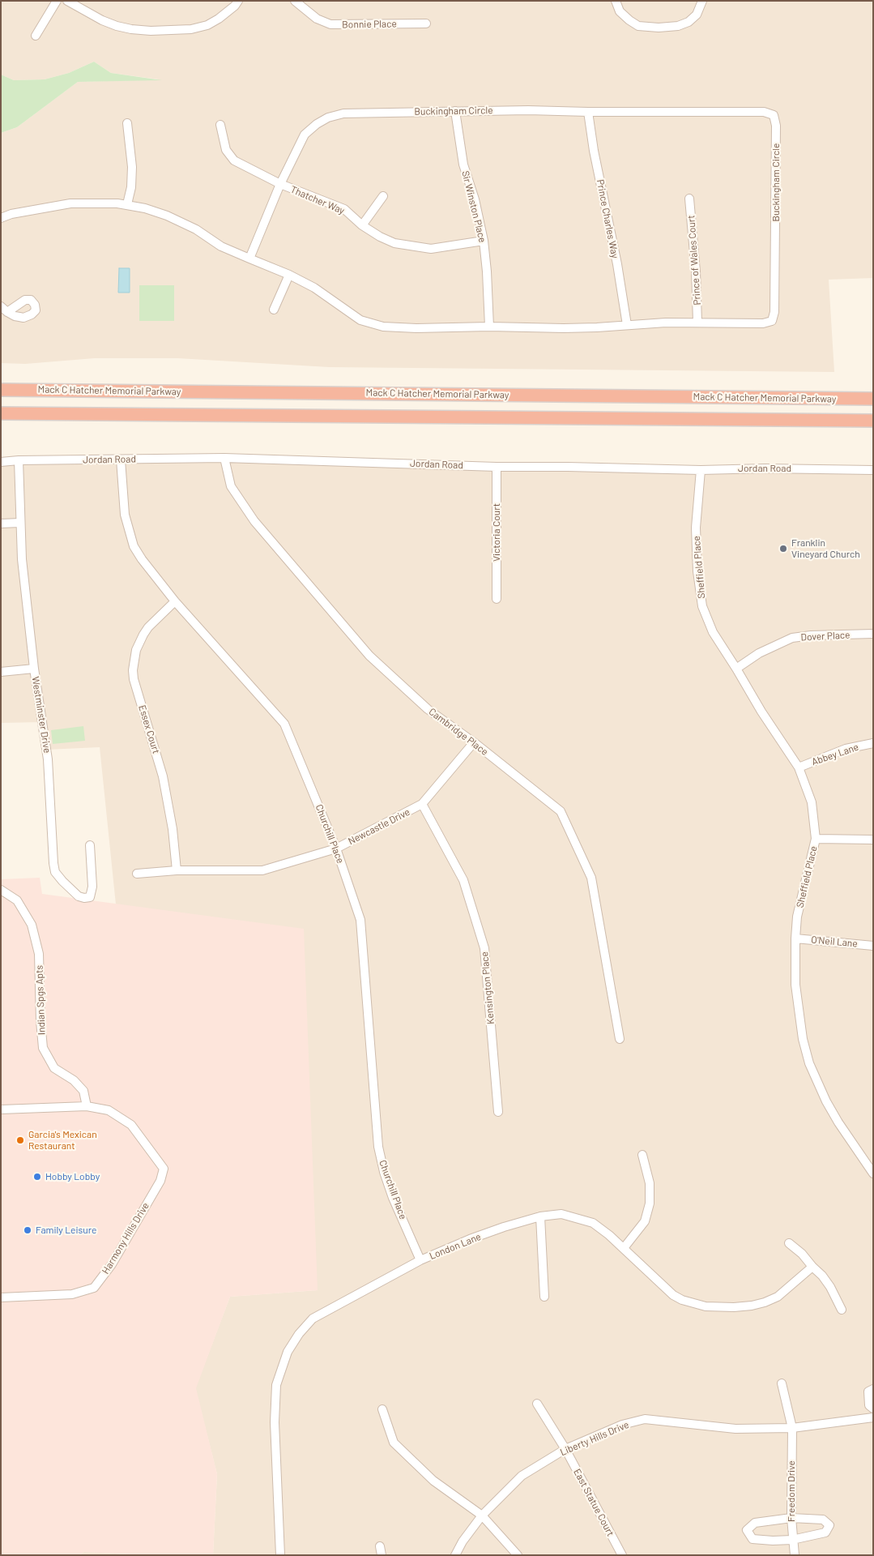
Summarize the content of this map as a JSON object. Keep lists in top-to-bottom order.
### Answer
{
  "streets": {
    "highway": ["Mack C Hatcher Memorial Parkway"],
    "street": [
      "Bonnie Place",
      "Buckingham Circle",
      "Thatcher Way",
      "Sir Winston Place",
      "Prince Charles Way",
      "Prince of Wales Court",
      "Jordan Road",
      "Victoria Court",
      "Sheffield Place",
      "Dover Place",
      "Westminster Drive",
      "Essex Court",
      "Cambridge Place",
      "Abbey Lane",
      "Newcastle Drive",
      "Churchill Place",
      "O'Neil Lane",
      "Kensington Place",
      "Indian Spgs Apts",
      "Harmony Hills Drive",
      "London Lane",
      "Liberty Hills Drive",
      "Freedom Drive",
      "East Statue Court"
    ]
  },
  "crossings": [
    ["Buckingham Circle", "Thatcher Way"],
    ["Buckingham Circle", "Sir Winston Place"],
    ["Buckingham Circle", "Prince Charles Way"],
    ["Buckingham Circle", "Prince of Wales Court"],
    ["Thatcher Way", "Sir Winston Place"],
    ["Jordan Road", "Victoria Court"],
    ["Jordan Road", "Sheffield Place"],
    ["Jordan Road", "Westminster Drive"],
    ["Jordan Road", "Cambridge Place"],
    ["Jordan Road", "Churchill Place"],
    ["Sheffield Place", "Dover Place"],
    ["Sheffield Place", "Abbey Lane"],
    ["Sheffield Place", "O'Neil Lane"],
    ["Essex Court", "Newcastle Drive"],
    ["Essex Court", "Churchill Place"],
    ["Cambridge Place", "Newcastle Drive"],
    ["Newcastle Drive", "Churchill Place"],
    ["Newcastle Drive", "Kensington Place"],
    ["Churchill Place", "London Lane"],
    ["Indian Spgs Apts", "Harmony Hills Drive"],
    ["Liberty Hills Drive", "Freedom Drive"],
    ["Liberty Hills Drive", "East Statue Court"]
  ],
  "places": [
    "Franklin Vineyard Church",
    "Garcia's Mexican Restaurant",
    "Hobby Lobby",
    "Family Leisure"
  ]
}
